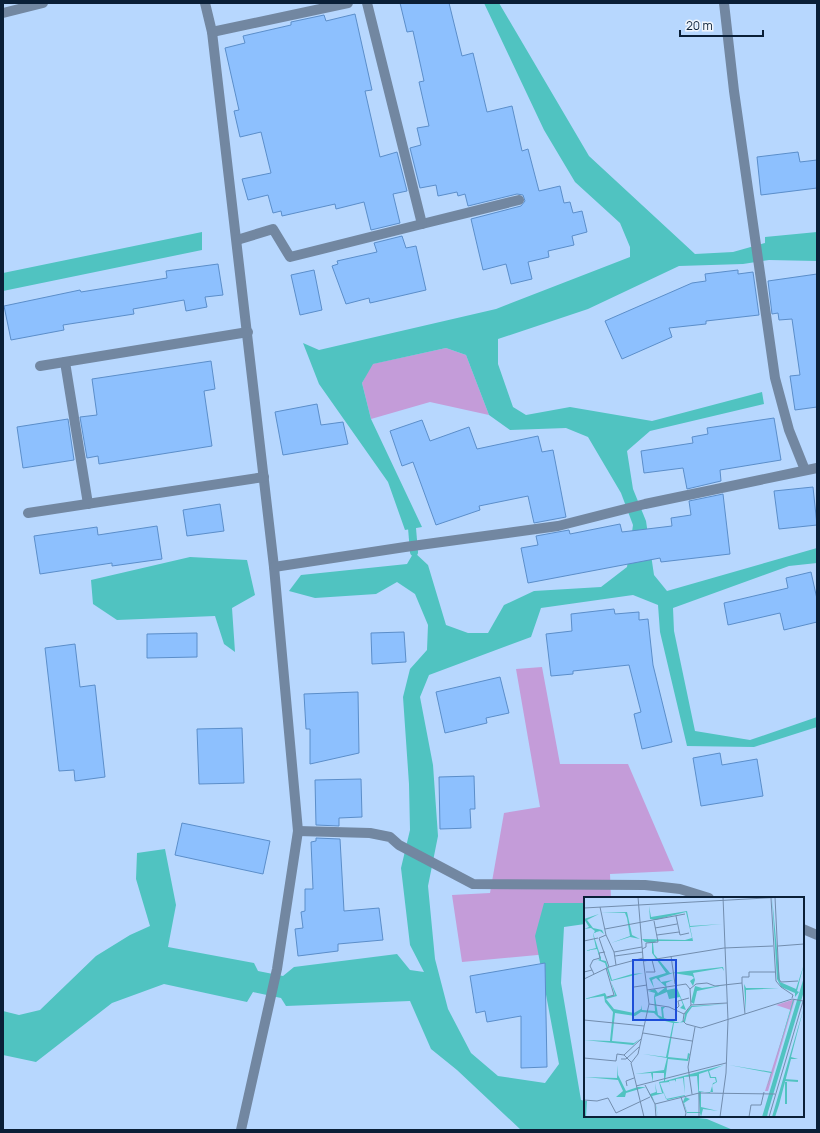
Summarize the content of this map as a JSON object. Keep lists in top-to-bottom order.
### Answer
{
  "scale_bar": "20 m"
}
